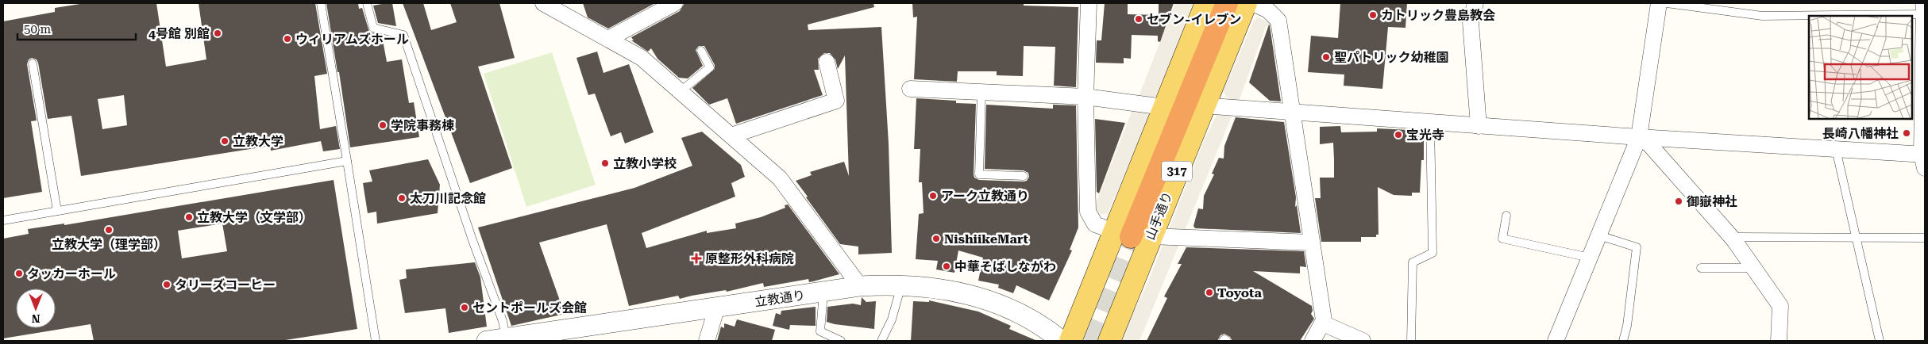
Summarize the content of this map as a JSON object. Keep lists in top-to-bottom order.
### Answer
{
  "streets": {
    "main road": ["317", "山手通り"],
    "street": ["立教通り"]
  },
  "places": {
    "other": [
      "カトリック豊島教会",
      "セブン-イレブン",
      "4号館 別館",
      "ウィリアムズホール",
      "聖パトリック幼稚園",
      "学院事務棟",
      "長崎八幡神社",
      "宝光寺",
      "立教大学",
      "立教小学校",
      "アーク立教通り",
      "太刀川記念館",
      "御嶽神社",
      "立教大学（文学部）",
      "立教大学（理学部）",
      "NishiikeMart",
      "中華そばしながわ",
      "タッカーホール",
      "タリーズコーヒー",
      "Toyota",
      "セントポールズ会館"
    ],
    "health": ["原整形外科病院"]
  },
  "scale_bar": "50 m",
  "north": "bottom"
}
